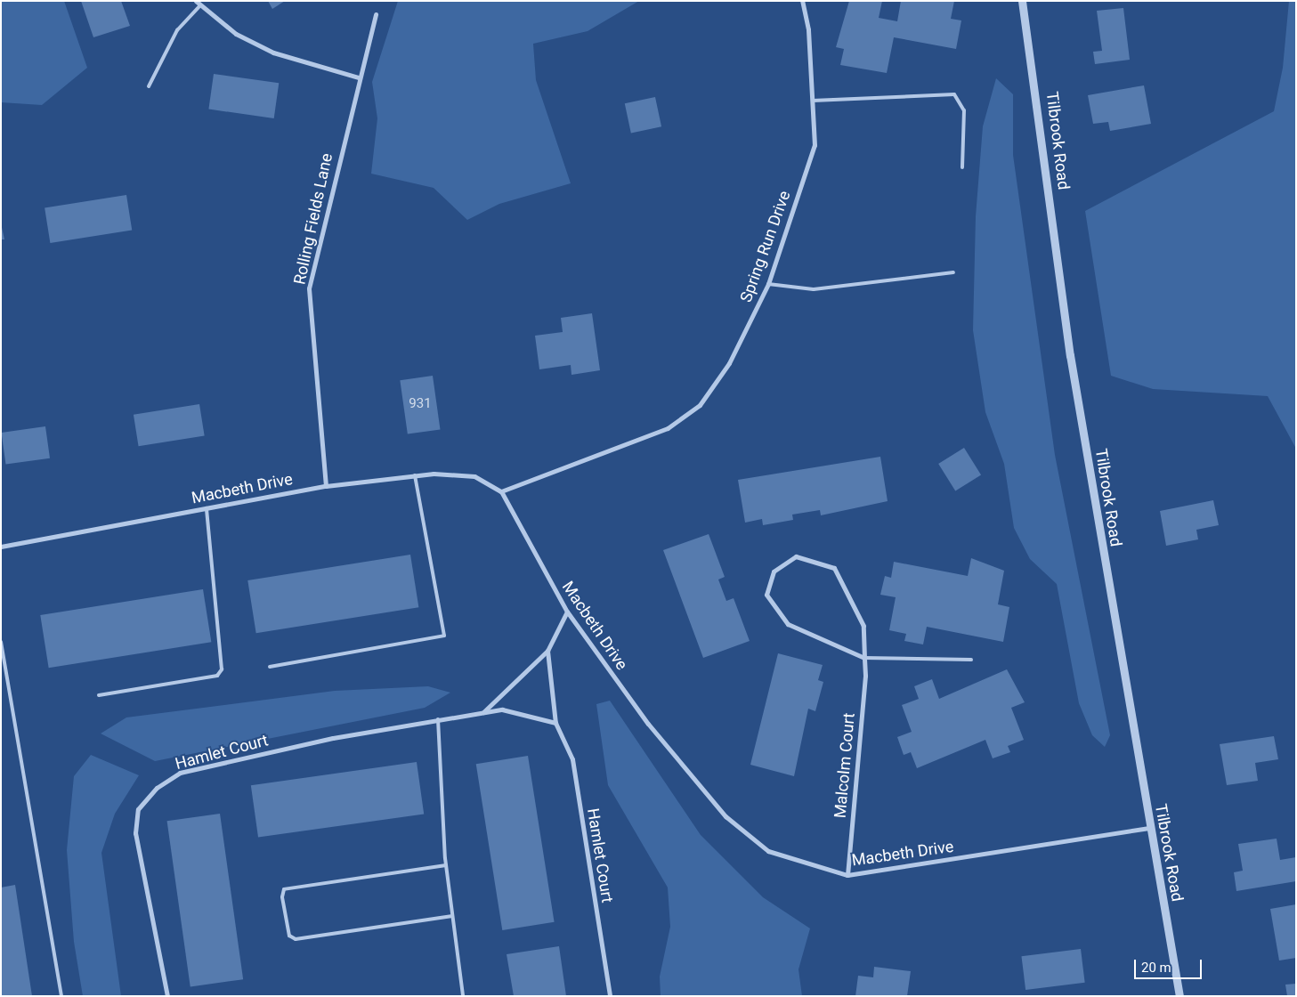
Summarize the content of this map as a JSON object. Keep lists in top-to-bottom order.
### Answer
{
  "streets": {
    "street": [
      "Tilbrook Road",
      "Rolling Fields Lane",
      "Spring Run Drive",
      "Macbeth Drive",
      "Hamlet Court",
      "Malcolm Court"
    ]
  },
  "crossings": [
    ["Tilbrook Road", "Macbeth Drive"],
    ["Rolling Fields Lane", "Macbeth Drive"],
    ["Spring Run Drive", "Macbeth Drive"],
    ["Macbeth Drive", "Malcolm Court"]
  ],
  "house_numbers": ["931"],
  "scale_bar": "20 m"
}
